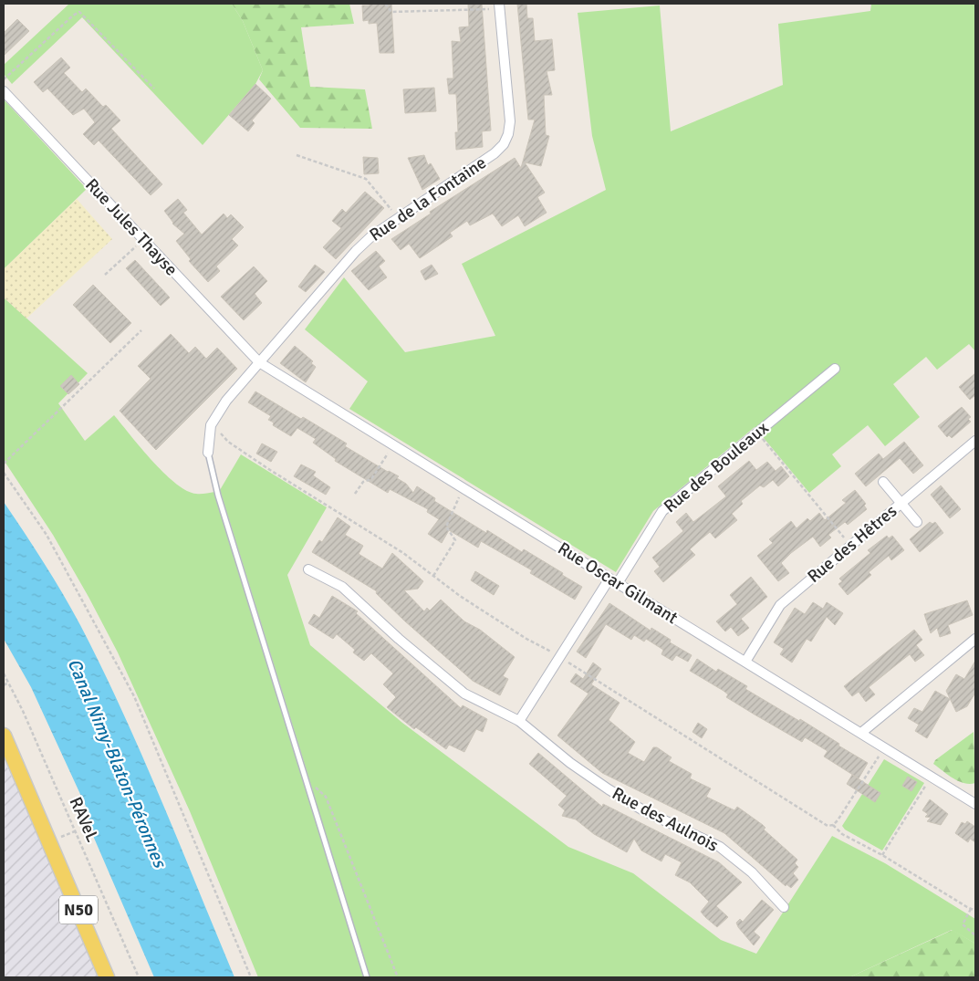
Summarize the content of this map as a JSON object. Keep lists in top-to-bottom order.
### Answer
{
  "streets": {
    "main road": ["N50"],
    "street": [
      "Rue de la Fontaine",
      "Rue Jules Thayse",
      "Rue des Bouleaux",
      "Rue des Hêtres",
      "Rue Oscar Gilmant",
      "Rue des Aulnois"
    ],
    "path": ["RAVeL"]
  },
  "crossings": [
    ["Rue de la Fontaine", "Rue Jules Thayse"],
    ["Rue de la Fontaine", "Rue Oscar Gilmant"],
    ["Rue Jules Thayse", "Rue Oscar Gilmant"],
    ["Rue des Bouleaux", "Rue Oscar Gilmant"],
    ["Rue des Hêtres", "Rue Oscar Gilmant"]
  ],
  "water": ["Canal Nimy-Blaton-Péronnes"]
}
